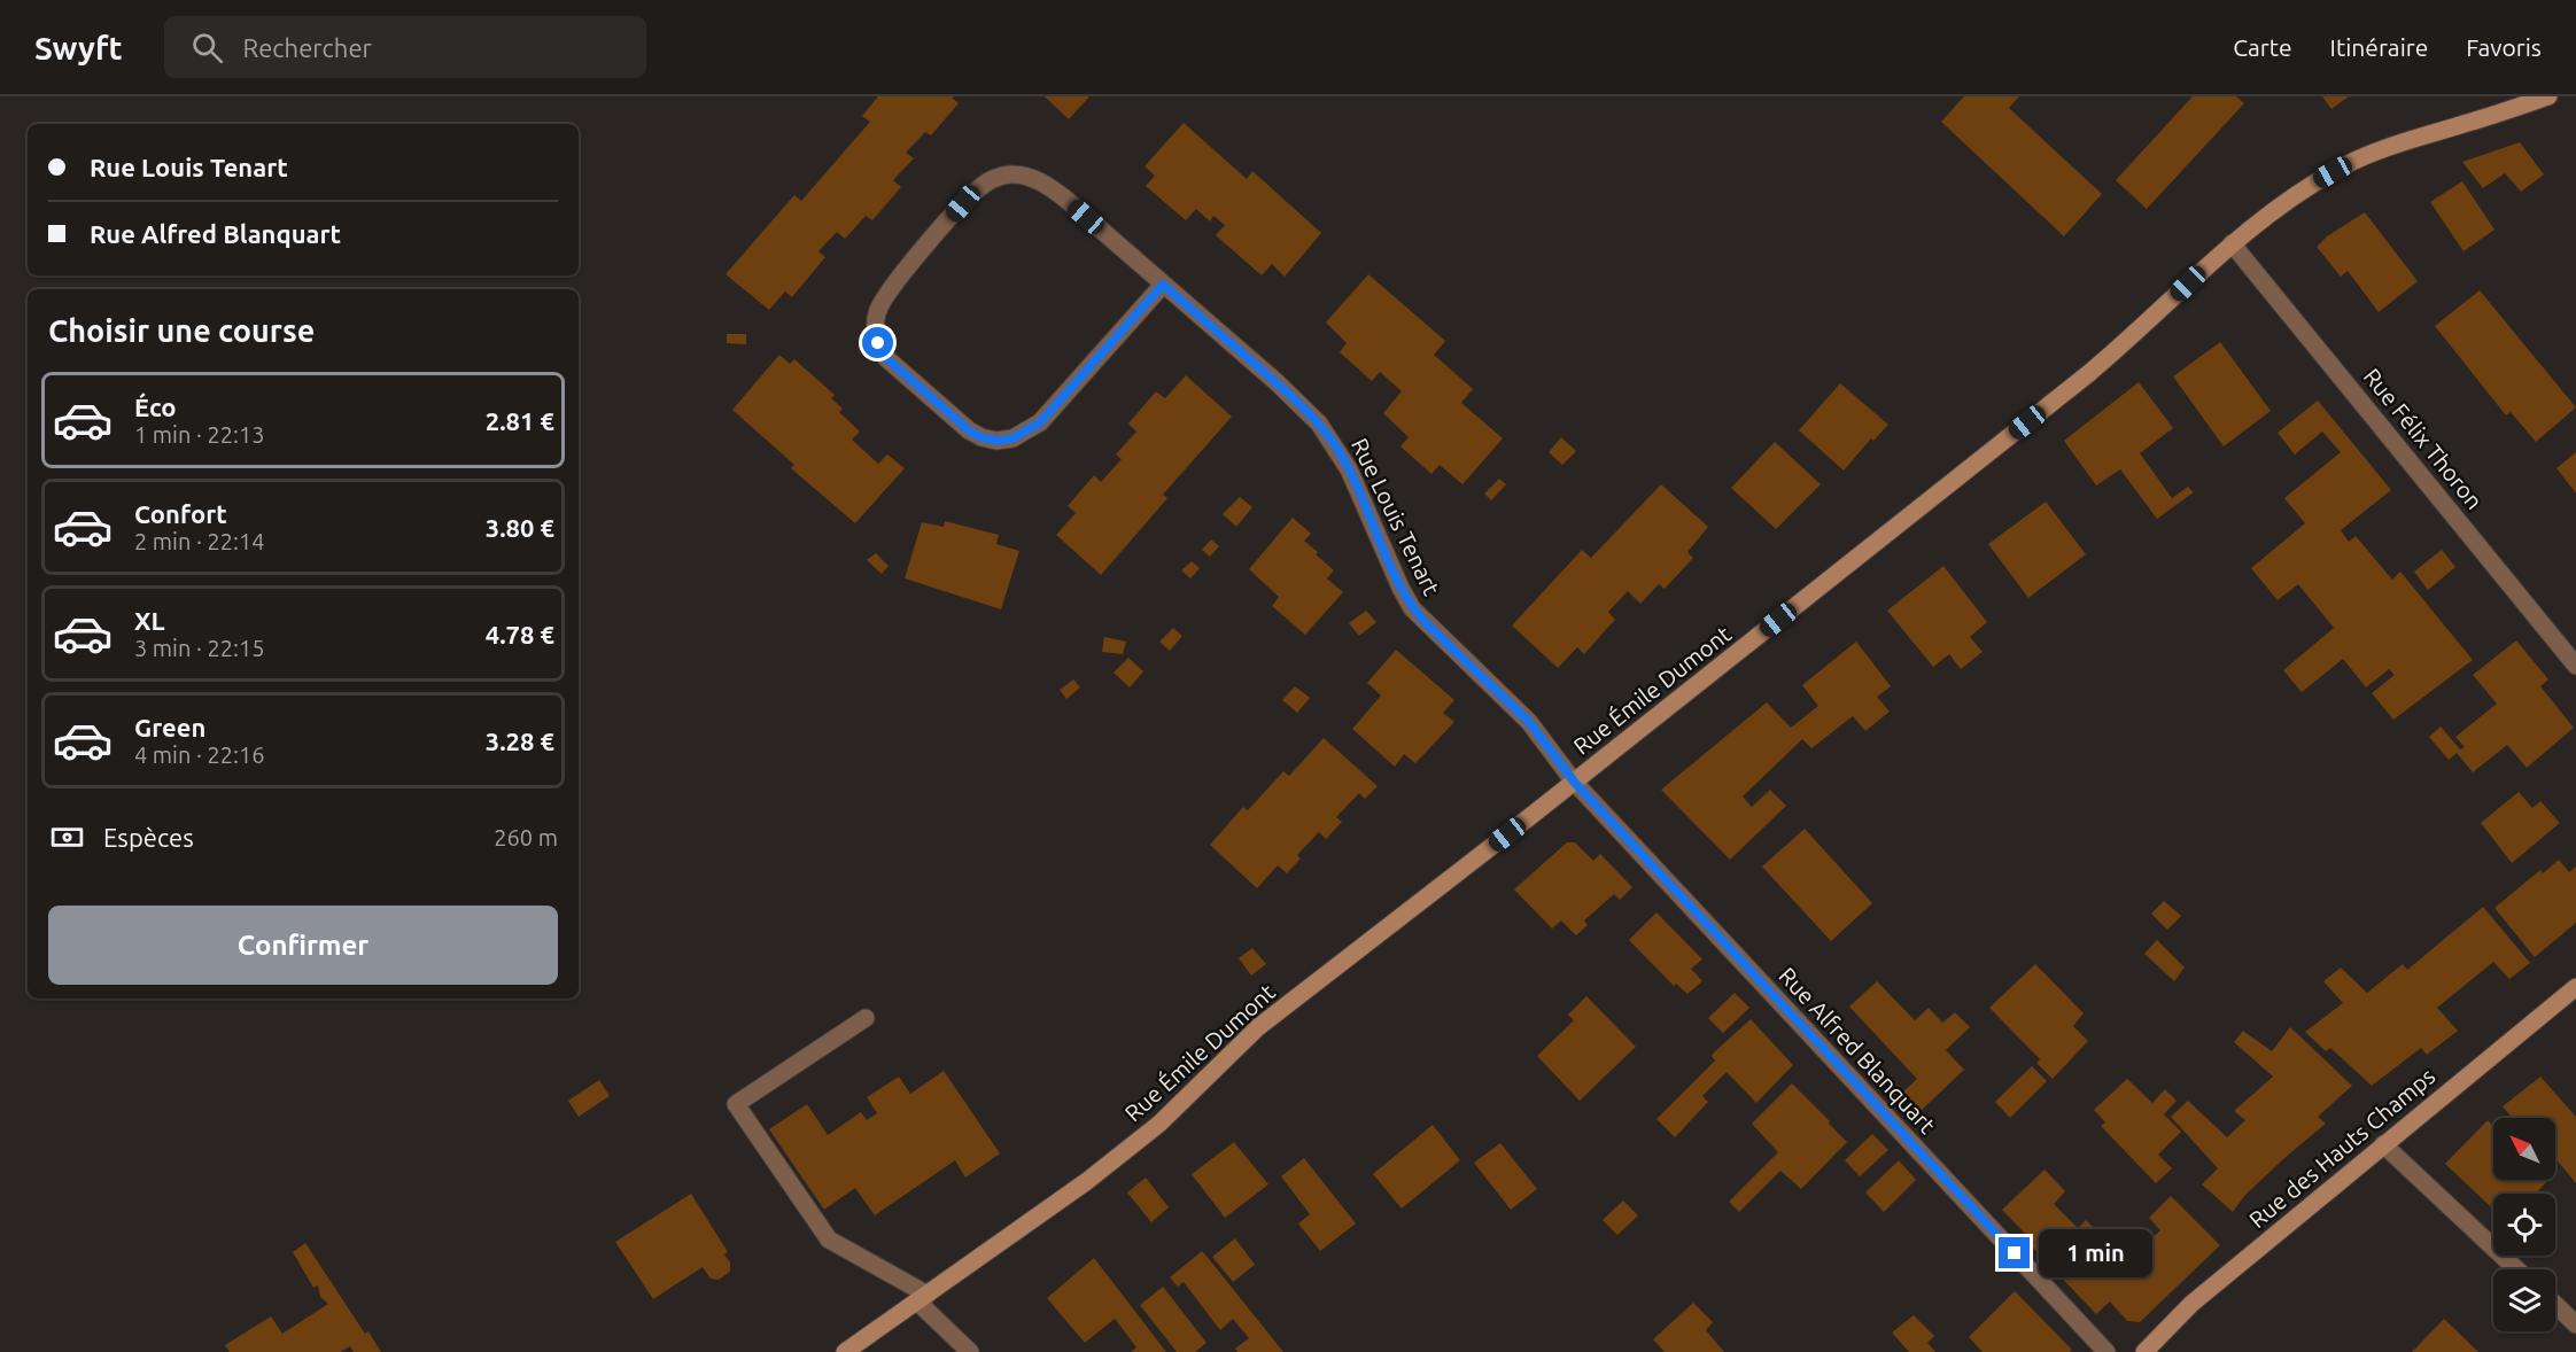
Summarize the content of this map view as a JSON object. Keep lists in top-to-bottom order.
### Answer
{
  "streets": {
    "street": [
      "Rue Félix Thoron",
      "Rue Louis Tenart",
      "Rue Émile Dumont",
      "Rue Alfred Blanquart",
      "Rue des Hauts Champs"
    ]
  },
  "crossings": [
    ["Rue Félix Thoron", "Rue Émile Dumont"],
    ["Rue Louis Tenart", "Rue Émile Dumont"],
    ["Rue Louis Tenart", "Rue Alfred Blanquart"],
    ["Rue Émile Dumont", "Rue Alfred Blanquart"]
  ],
  "north": "top left",
  "page": {
    "header": "Swyft",
    "search": "Rechercher",
    "nav": ["Carte", "Itinéraire", "Favoris"],
    "banner": ["Rue Louis Tenart", "Rue Alfred Blanquart"],
    "heading": "Choisir une course",
    "list": [
      {
        "name": "Éco",
        "note": "1 min · 22:13",
        "value": "2.81 €"
      },
      {
        "name": "Confort",
        "note": "2 min · 22:14",
        "value": "3.80 €"
      },
      {
        "name": "XL",
        "note": "3 min · 22:15",
        "value": "4.78 €"
      },
      {
        "name": "Green",
        "note": "4 min · 22:16",
        "value": "3.28 €"
      }
    ],
    "pay": ["Espèces", "260 m"],
    "buttons": "Confirmer",
    "bubble": "1 min"
  }
}
